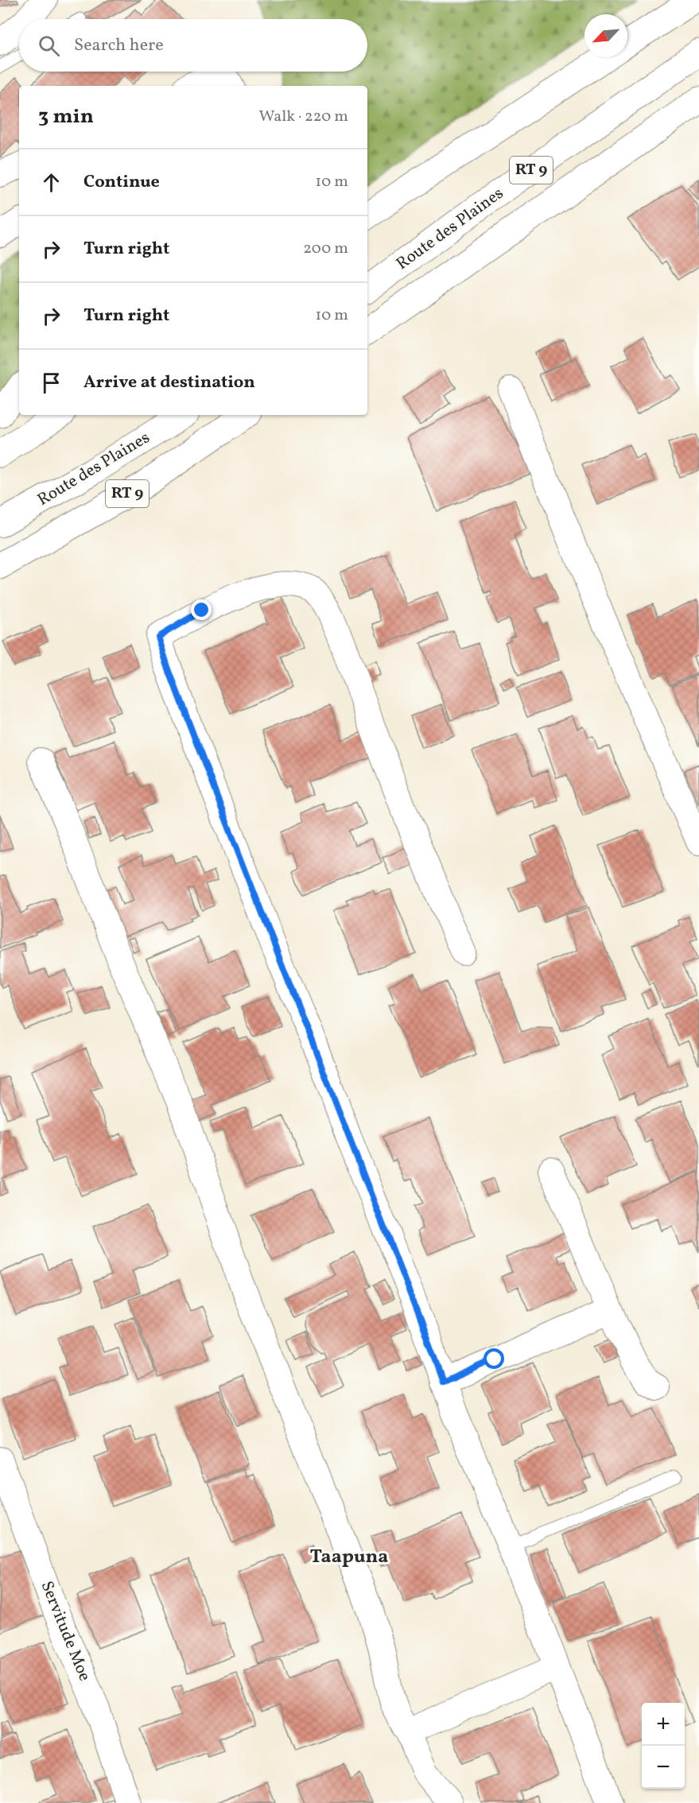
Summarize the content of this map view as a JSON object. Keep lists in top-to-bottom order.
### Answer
{
  "streets": {
    "main road": ["RT 9", "Route des Plaines"],
    "street": ["Servitude Moe"]
  },
  "districts": ["Taapuna"],
  "north": "bottom left",
  "page": {
    "search": "Search here",
    "heading": ["3 min", "Walk · 220 m"],
    "list": [
      ["Continue", "10 m"],
      ["Turn right", "200 m"],
      ["Turn right", "10 m"],
      "Arrive at destination"
    ],
    "map_buttons": ["+", "−"]
  }
}
